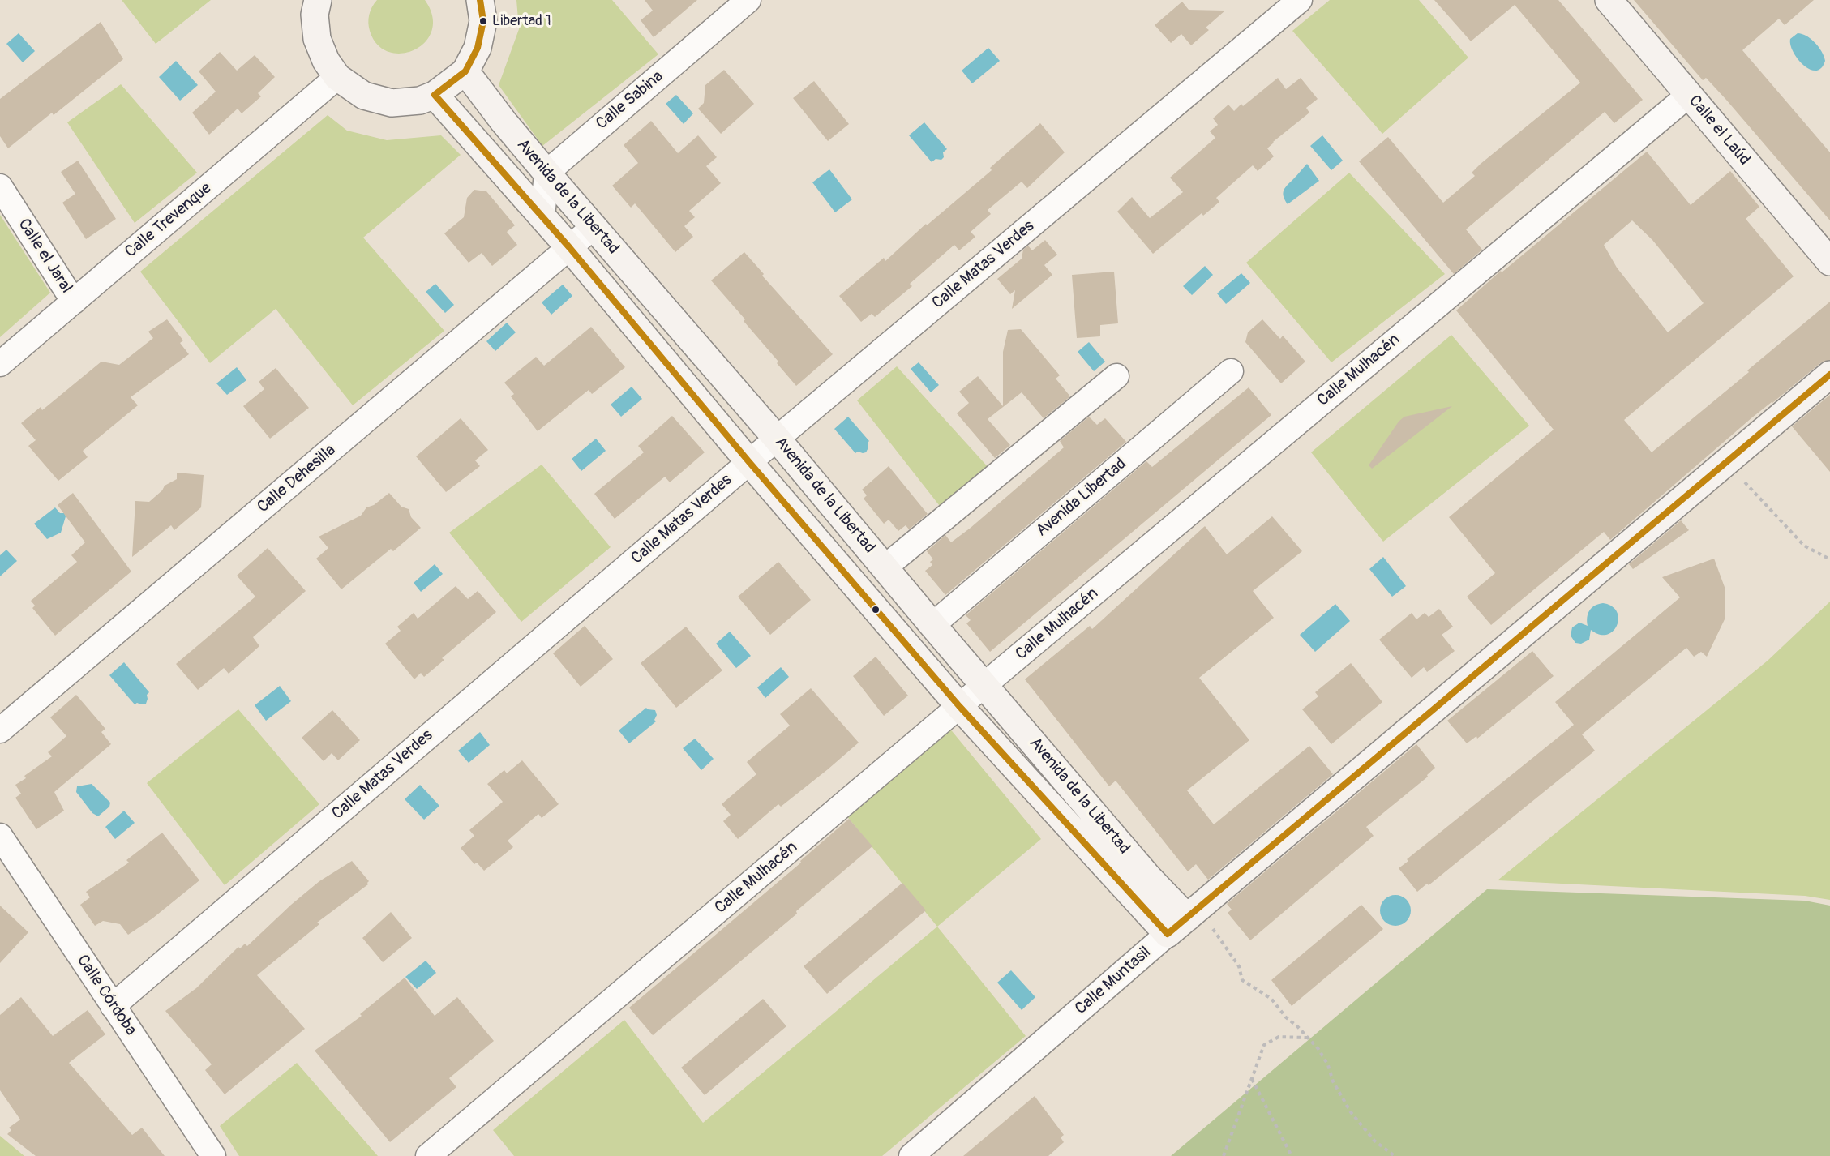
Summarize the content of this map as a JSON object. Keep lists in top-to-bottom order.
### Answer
{
  "streets": {
    "street": [
      "Calle Sabina",
      "Calle el Laúd",
      "Avenida de la Libertad",
      "Calle Trevenque",
      "Calle el Jaral",
      "Calle Matas Verdes",
      "Calle Mulhacén",
      "Calle Dehesilla",
      "Avenida Libertad",
      "Calle Muntasil",
      "Calle Córdoba"
    ]
  },
  "crossings": [
    ["Calle Sabina", "Avenida de la Libertad"],
    ["Calle el Laúd", "Calle Mulhacén"],
    ["Avenida de la Libertad", "Calle Matas Verdes"],
    ["Avenida de la Libertad", "Calle Mulhacén"],
    ["Avenida de la Libertad", "Calle Dehesilla"],
    ["Avenida de la Libertad", "Avenida Libertad"],
    ["Avenida de la Libertad", "Calle Muntasil"],
    ["Calle Trevenque", "Calle el Jaral"],
    ["Calle Matas Verdes", "Calle Córdoba"]
  ],
  "places": ["Libertad 1"]
}
